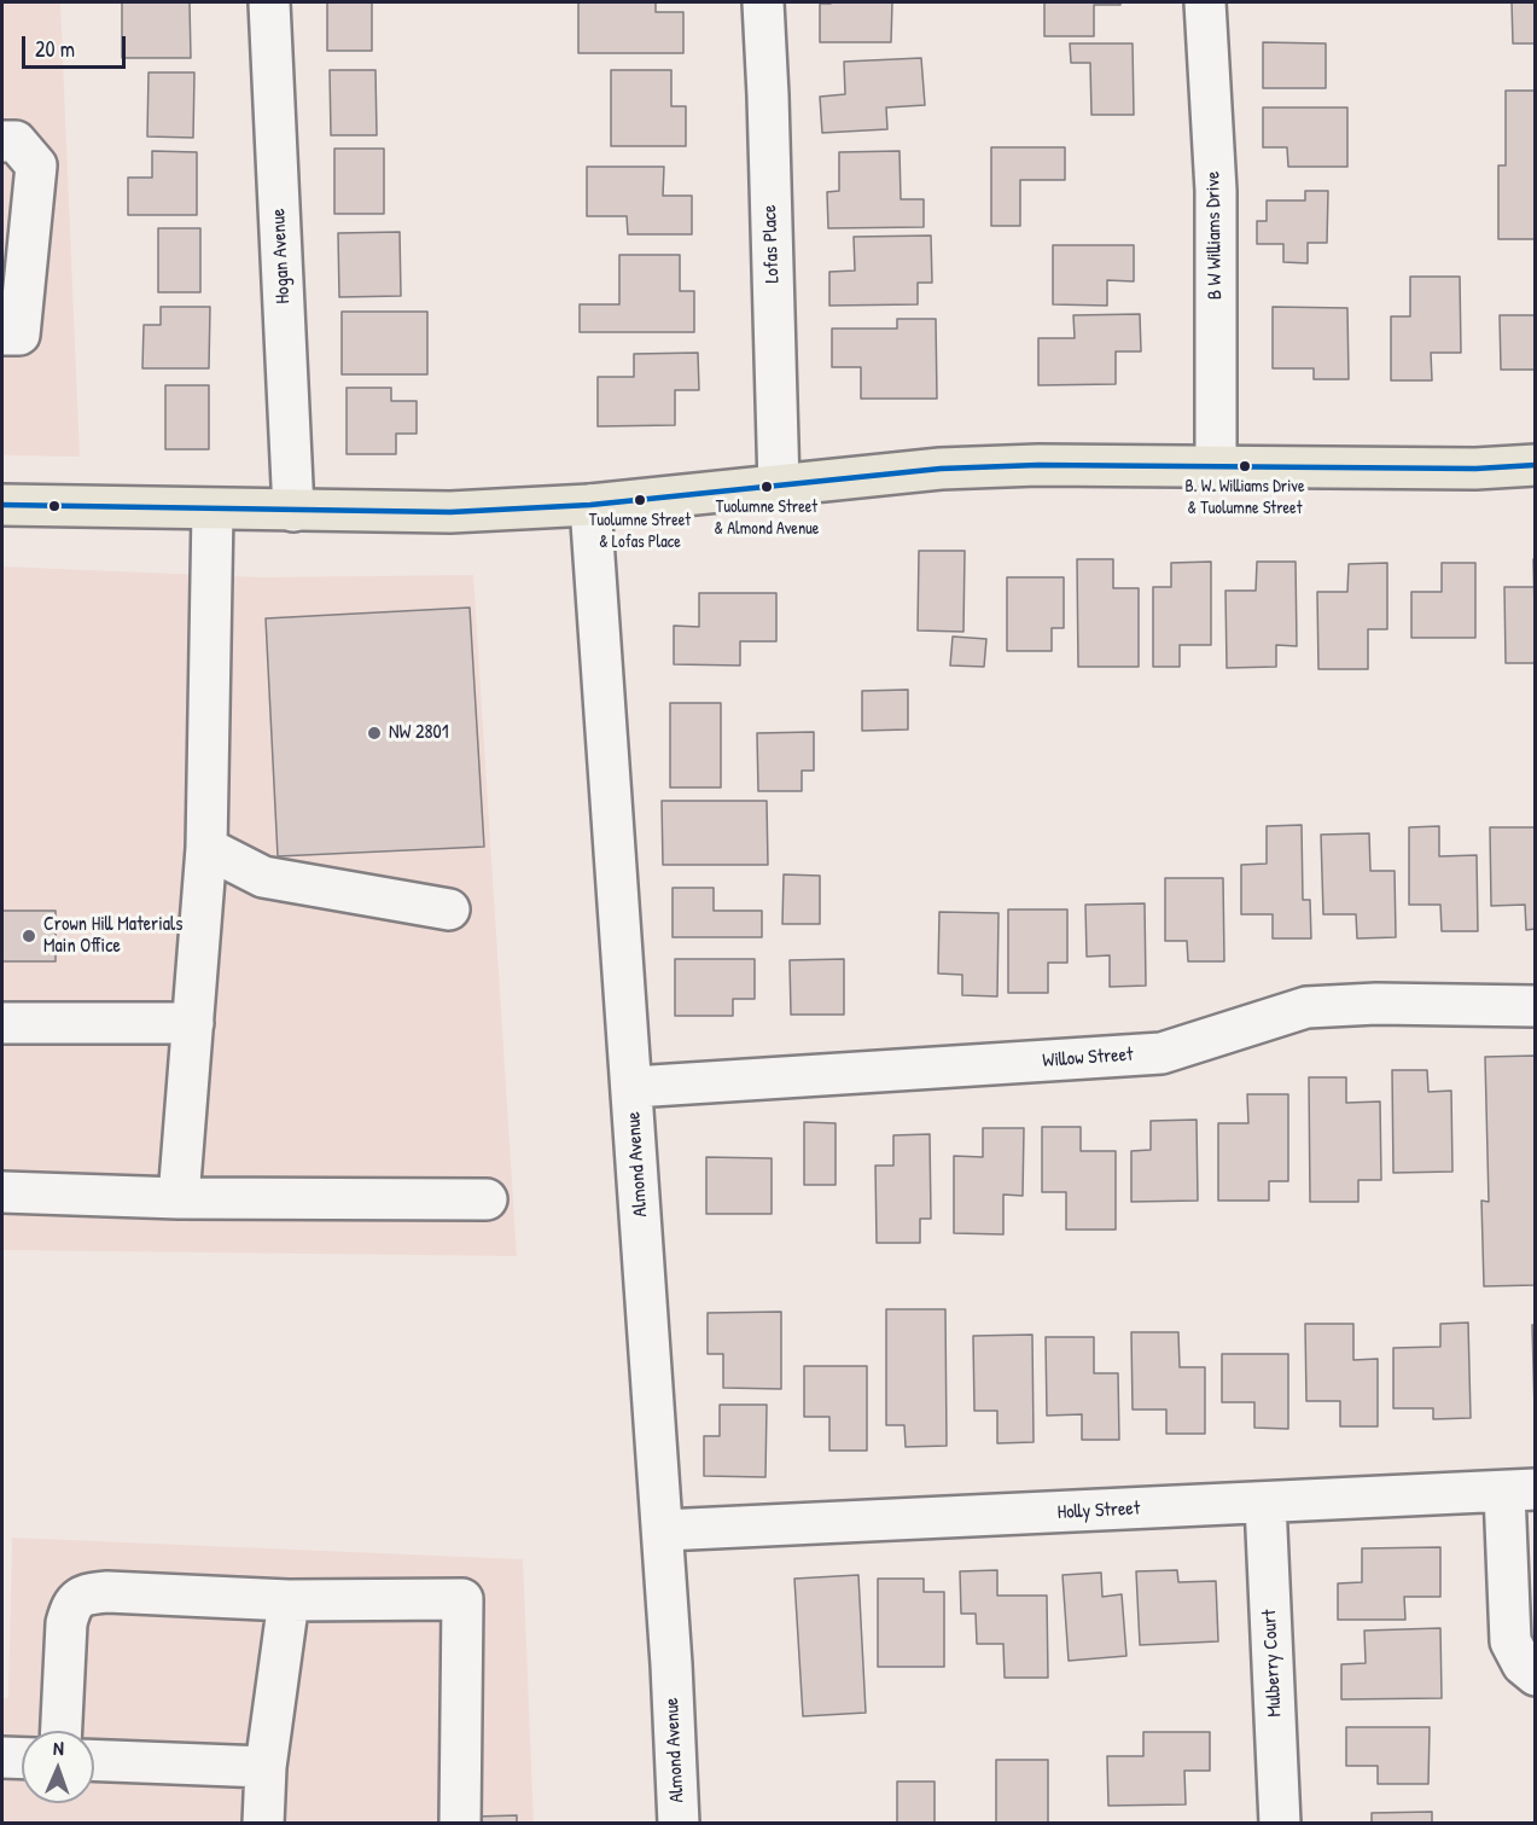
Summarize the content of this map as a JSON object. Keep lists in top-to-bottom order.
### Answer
{
  "streets": {
    "street": [
      "B W Williams Drive",
      "Lofas Place",
      "Hogan Avenue",
      "Willow Street",
      "Almond Avenue",
      "Holly Street",
      "Mulberry Court"
    ]
  },
  "crossings": [
    ["Willow Street", "Almond Avenue"],
    ["Almond Avenue", "Holly Street"],
    ["Holly Street", "Mulberry Court"]
  ],
  "places": [
    "B. W. Williams Drive & Tuolumne Street",
    "Tuolumne Street & Almond Avenue",
    "Tuolumne Street & Lofas Place",
    "NW 2801",
    "Crown Hill Materials Main Office"
  ],
  "scale_bar": "20 m",
  "north": "top"
}
